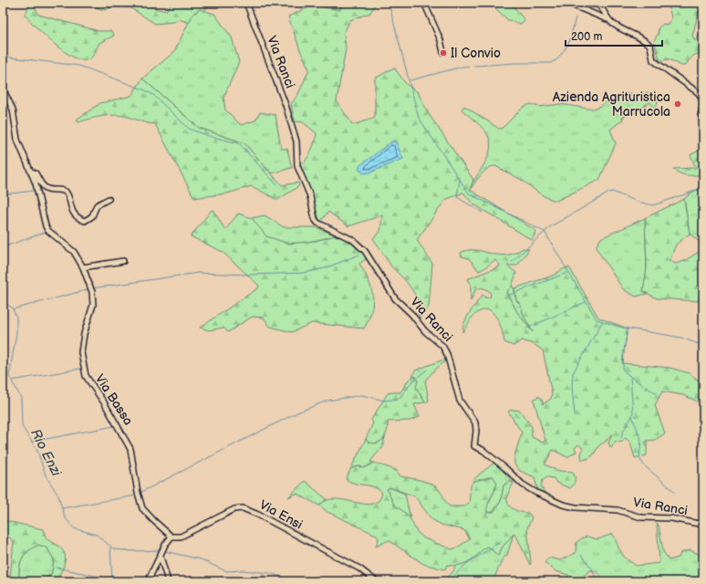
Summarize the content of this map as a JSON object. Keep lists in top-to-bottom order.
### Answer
{
  "streets": {
    "street": ["Via Ranci", "Via Bassa", "Via Ensi"]
  },
  "crossings": [
    ["Via Bassa", "Via Ensi"]
  ],
  "water": ["Rio Enzi"],
  "places": ["Il Convio", "Azienda Agrituristica Marrucola"],
  "scale_bar": "200 m"
}
